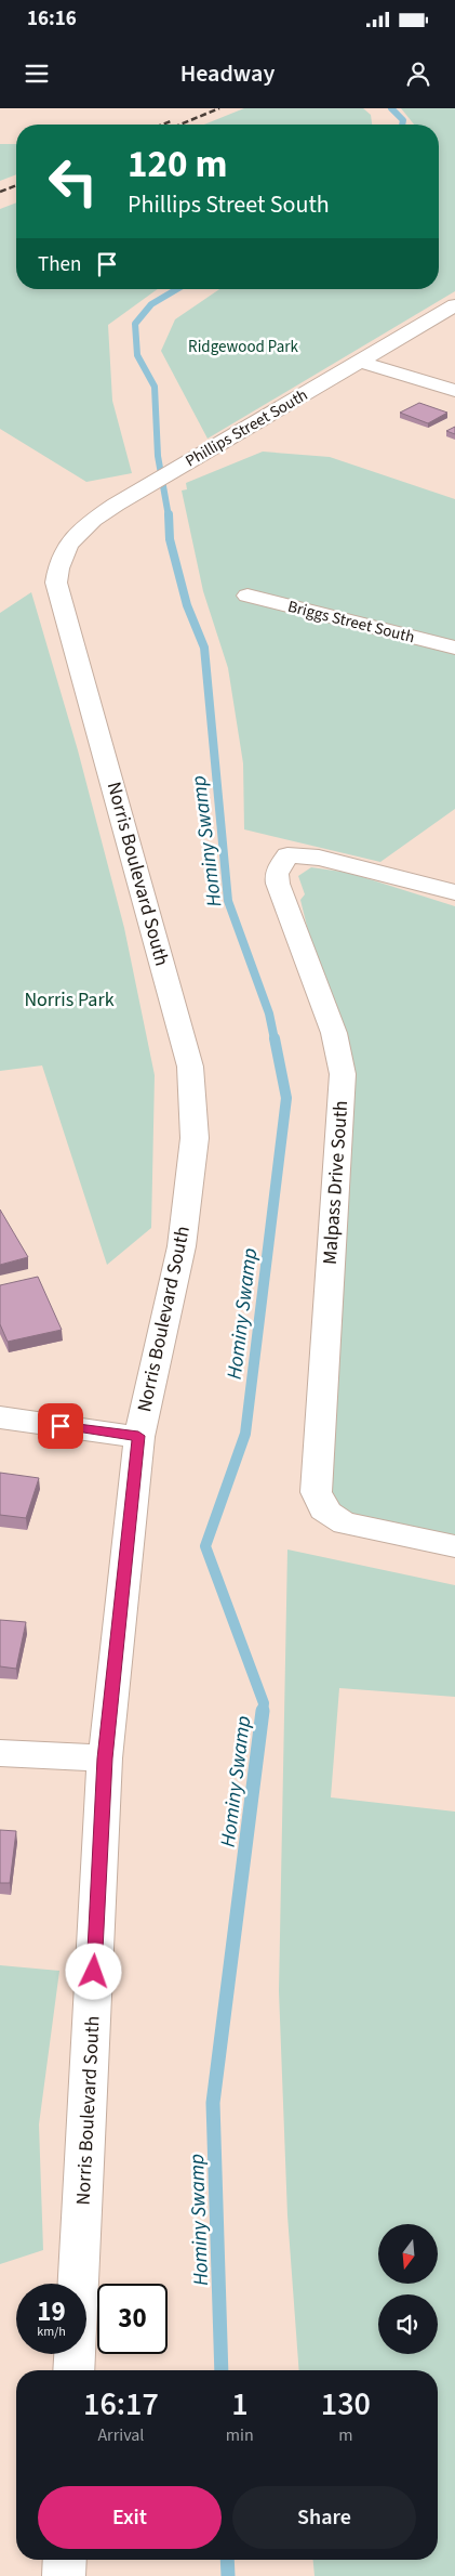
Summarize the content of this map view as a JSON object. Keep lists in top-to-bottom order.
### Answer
{
  "streets": {
    "street": [
      "Phillips Street South",
      "Briggs Street South",
      "Norris Boulevard South",
      "Malpass Drive South"
    ]
  },
  "crossings": [
    ["Phillips Street South", "Norris Boulevard South"]
  ],
  "water": ["Hominy Swamp"],
  "parks": ["Ridgewood Park", "Norris Park"],
  "north": "bottom",
  "page": {
    "status": "16:16",
    "header": "Headway",
    "turn": ["120 m", "Phillips Street South"],
    "then": "Then",
    "speed": "19 km/h",
    "limit": "30",
    "eta": [
      "16:17",
      "Arrival",
      "1",
      "min",
      "130",
      "m"
    ],
    "buttons": ["Exit", "Share"]
  }
}
